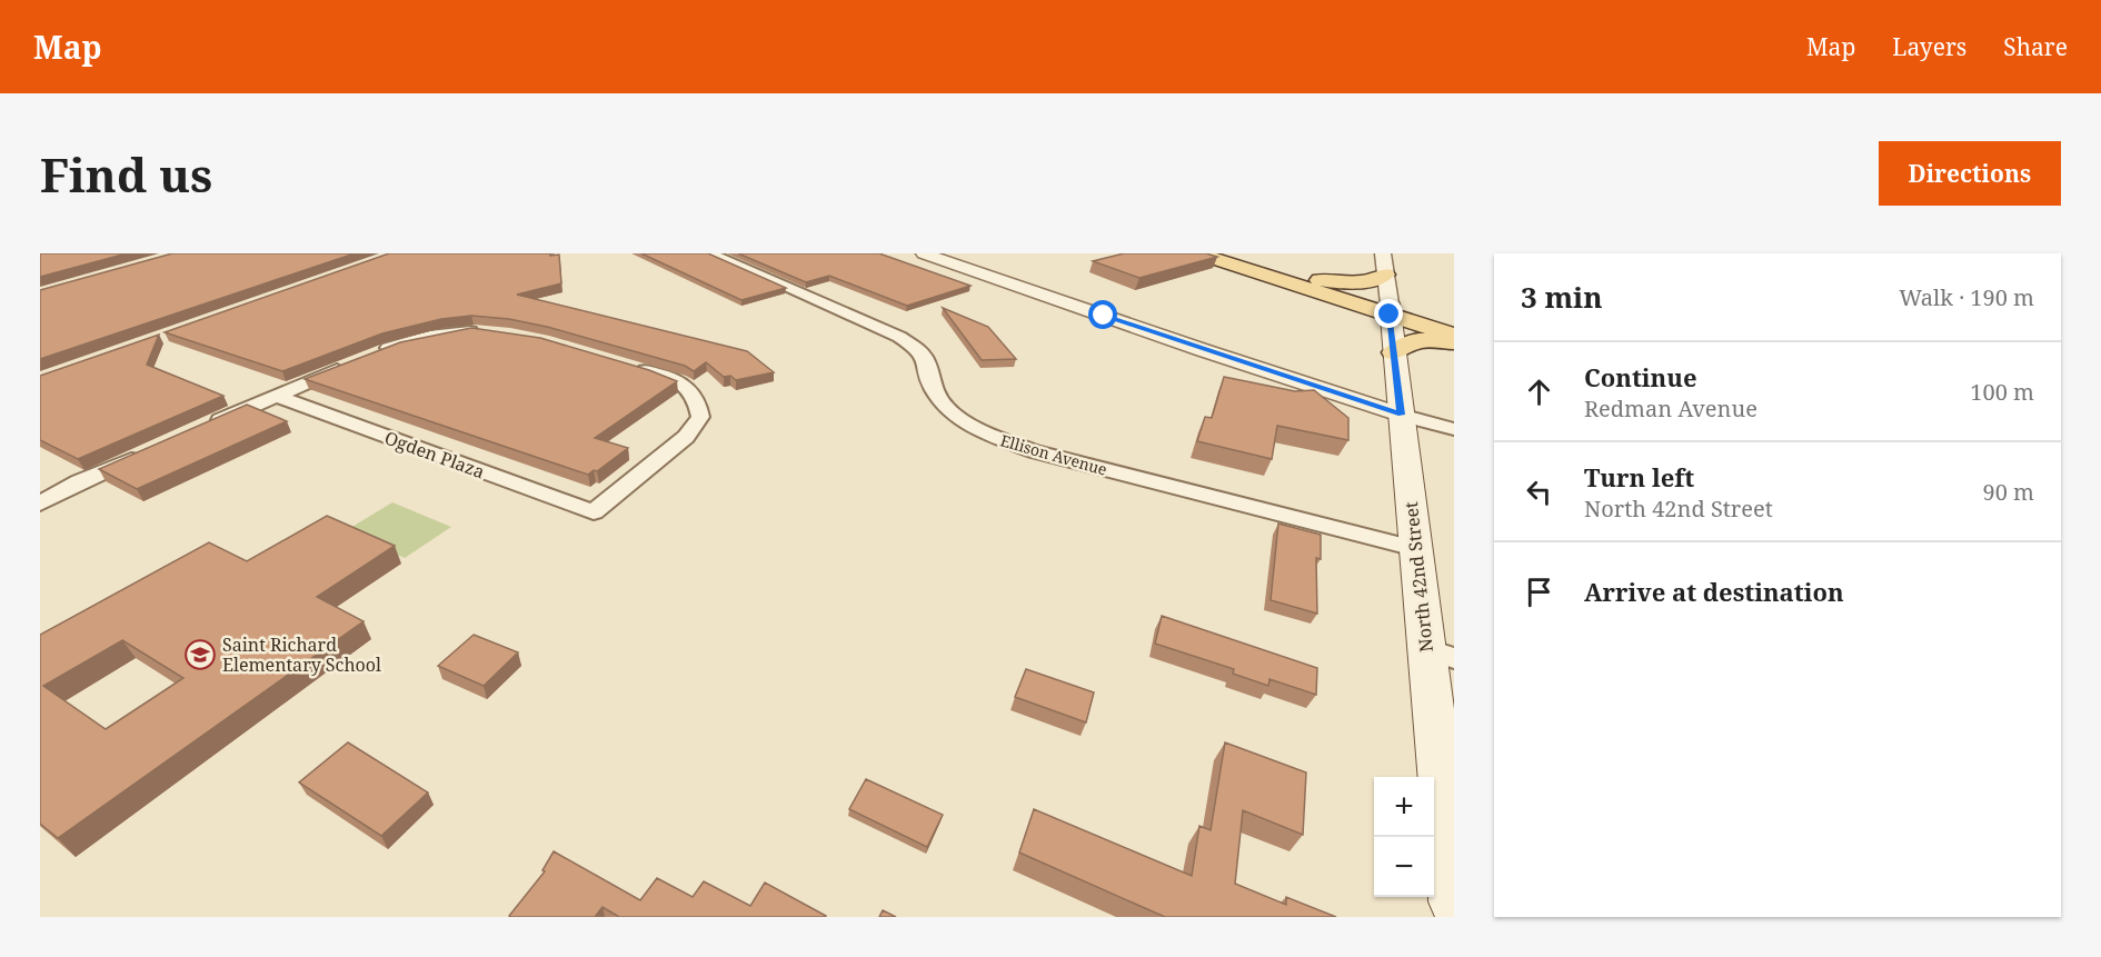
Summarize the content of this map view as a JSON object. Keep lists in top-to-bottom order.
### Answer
{
  "streets": {
    "main road": ["North 42nd Street"],
    "street": ["Ogden Plaza", "Ellison Avenue"]
  },
  "crossings": [
    ["Ellison Avenue", "North 42nd Street"]
  ],
  "places": {
    "school or university": ["Saint Richard Elementary School"]
  },
  "page": {
    "header": "Map",
    "nav": ["Map", "Layers", "Share"],
    "buttons": "Directions",
    "title": "Find us",
    "heading": ["3 min", "Walk · 190 m"],
    "list": [
      ["Continue", "Redman Avenue", "100 m"],
      ["Turn left", "North 42nd Street", "90 m"],
      "Arrive at destination"
    ],
    "map_buttons": ["+", "−"]
  }
}
